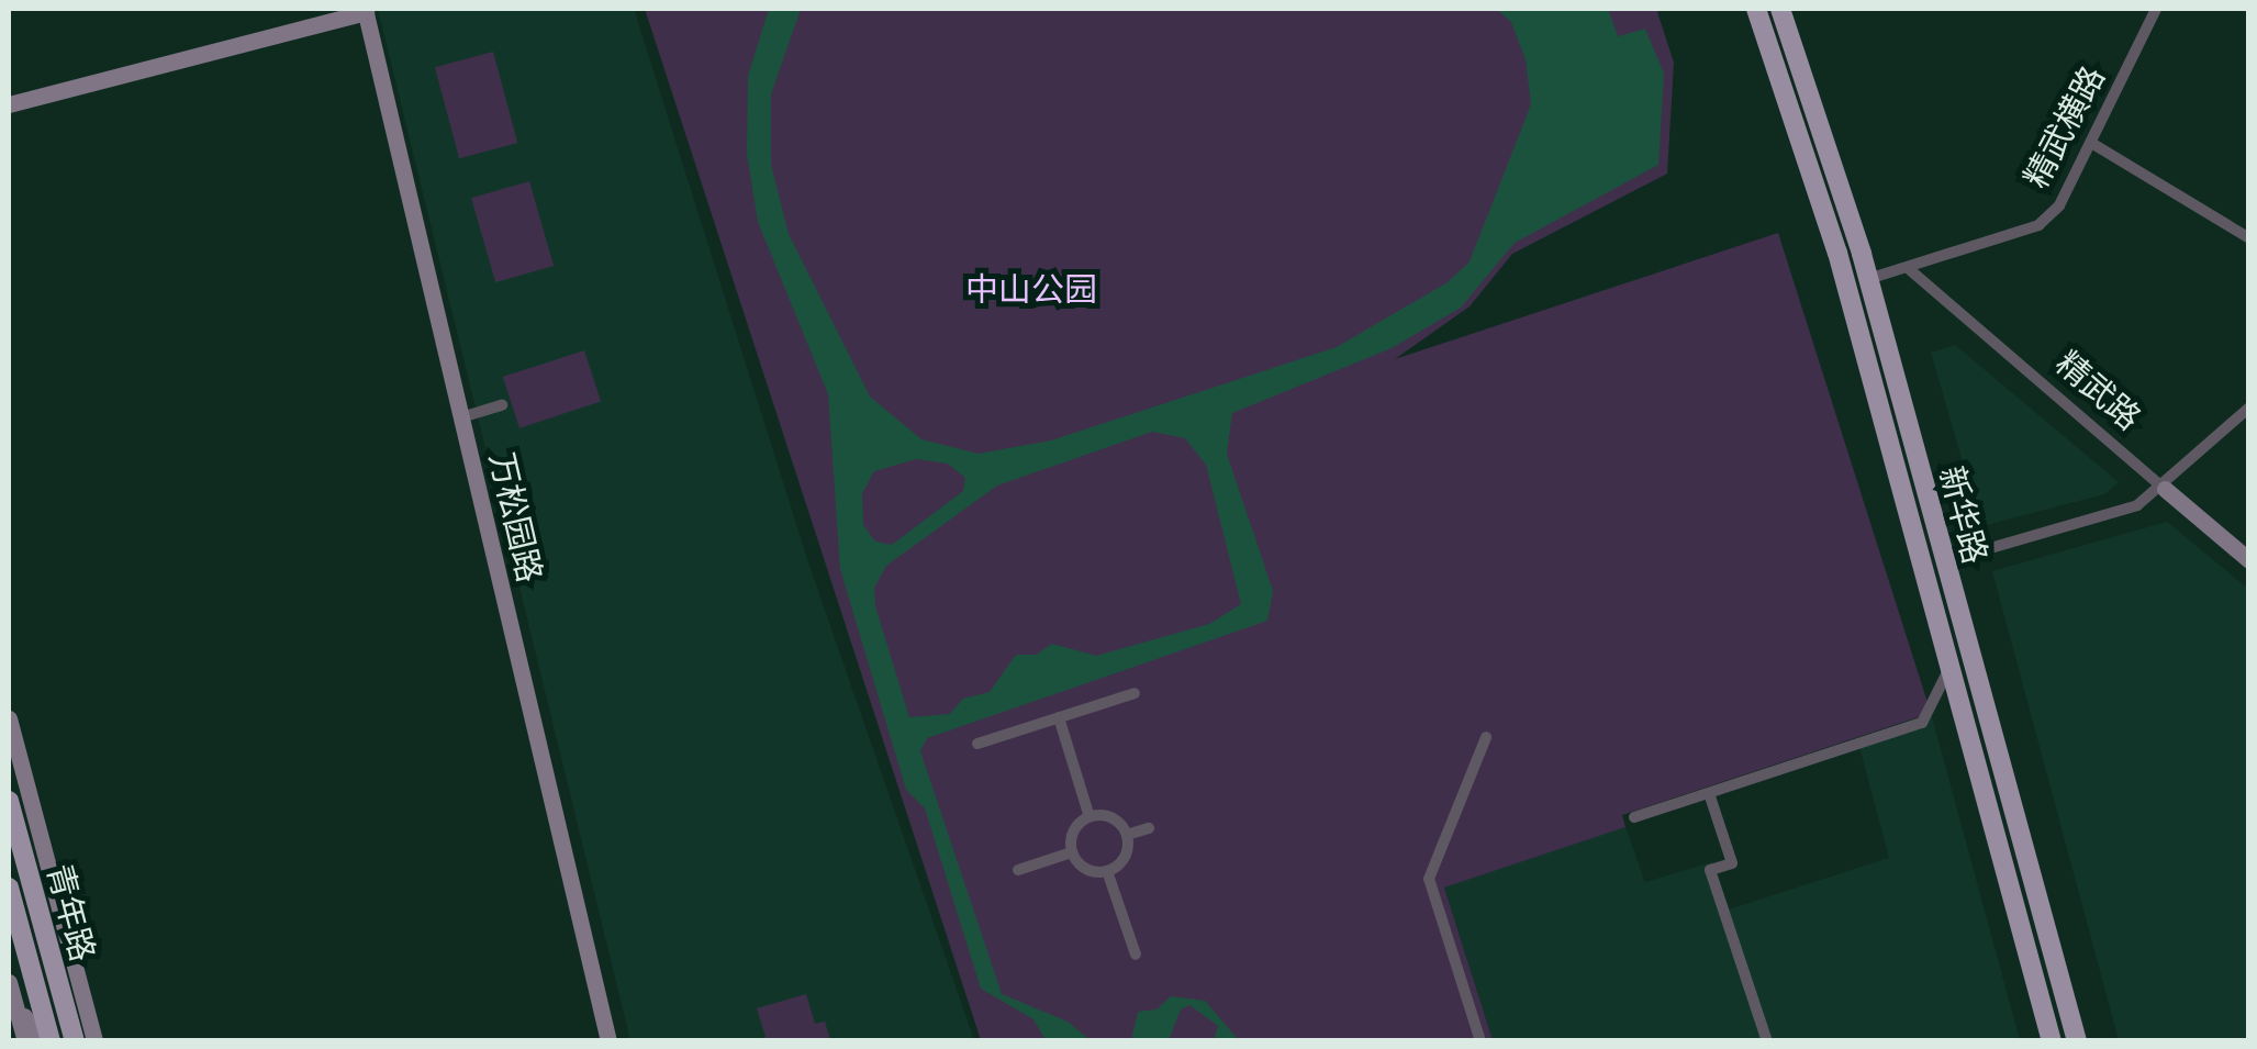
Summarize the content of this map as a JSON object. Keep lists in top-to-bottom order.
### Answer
{
  "streets": {
    "main road": ["新华路", "青年路"],
    "street": ["精武横路", "精武路", "万松园路"]
  },
  "crossings": [
    ["精武横路", "精武路"],
    ["精武横路", "新华路"]
  ],
  "parks": ["中山公园"]
}
